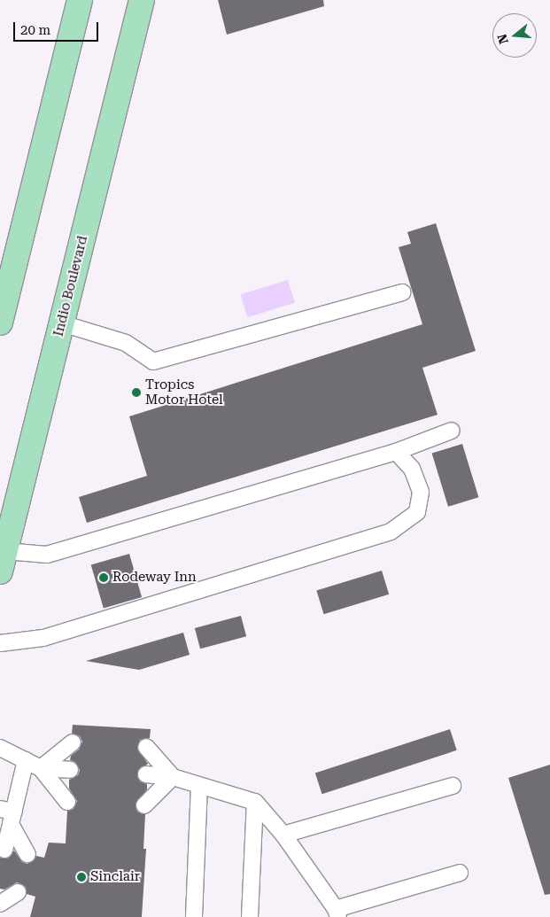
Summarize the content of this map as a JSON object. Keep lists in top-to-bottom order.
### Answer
{
  "streets": {
    "main road": ["Indio Boulevard"]
  },
  "places": ["Tropics Motor Hotel", "Rodeway Inn", "Sinclair"],
  "scale_bar": "20 m",
  "north": "left"
}
